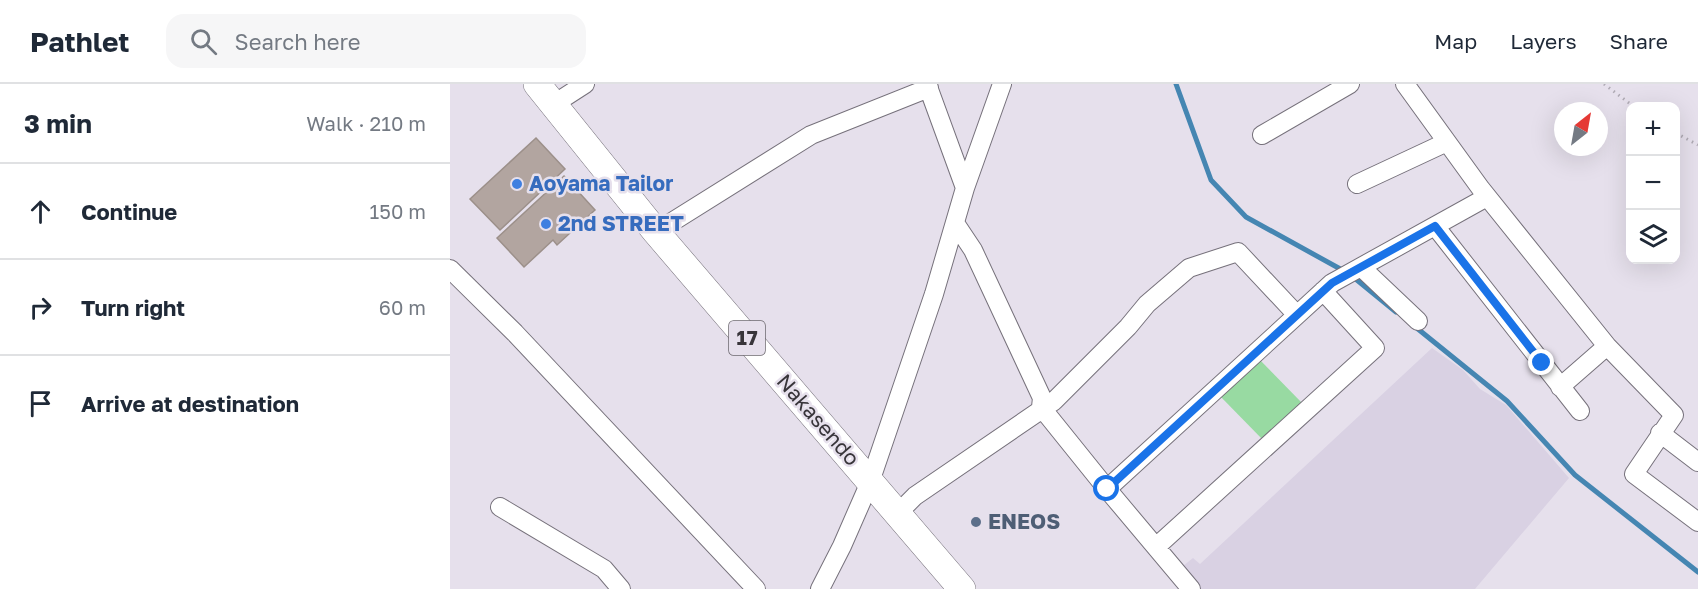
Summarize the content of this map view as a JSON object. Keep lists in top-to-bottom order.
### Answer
{
  "streets": {
    "highway": ["17", "Nakasendo"]
  },
  "places": ["Aoyama Tailor", "2nd STREET", "ENEOS"],
  "north": "top right",
  "page": {
    "header": "Pathlet",
    "search": "Search here",
    "nav": ["Map", "Layers", "Share"],
    "heading": ["3 min", "Walk · 210 m"],
    "map_buttons": ["+", "−"],
    "list": [
      ["Continue", "150 m"],
      ["Turn right", "60 m"],
      "Arrive at destination"
    ]
  }
}
